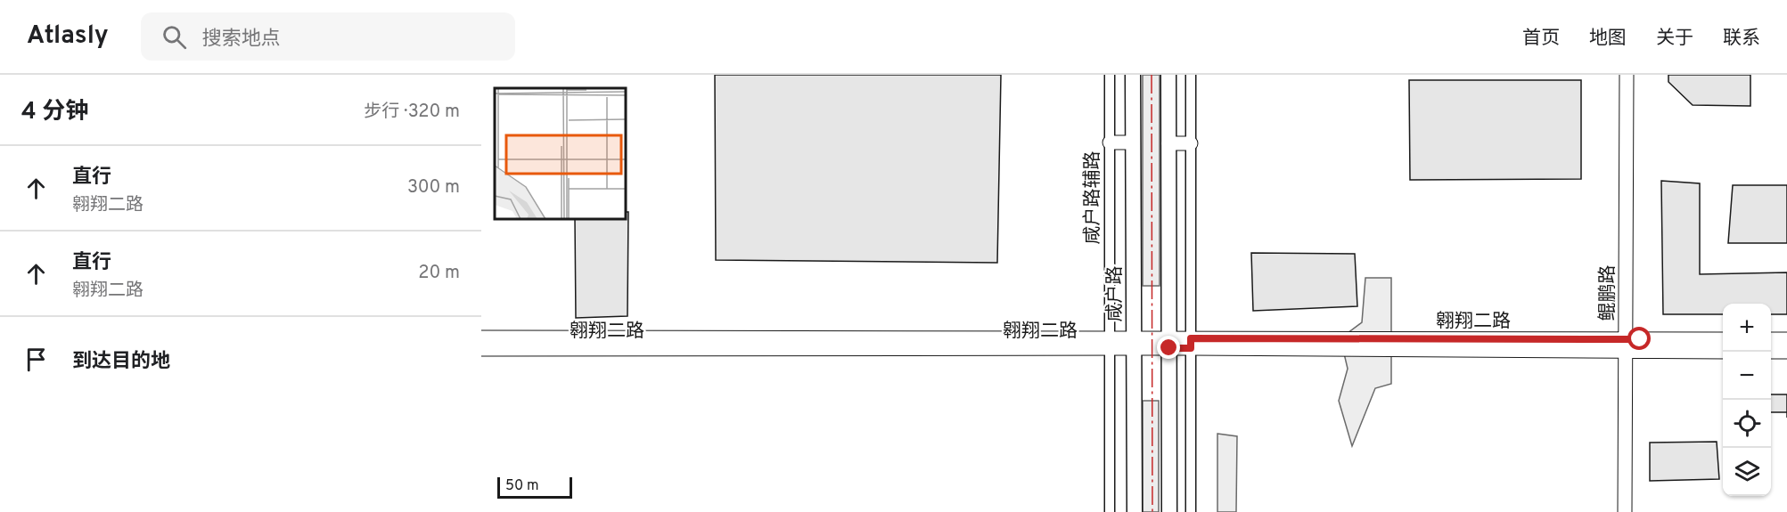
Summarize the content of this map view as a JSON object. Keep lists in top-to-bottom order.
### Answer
{
  "streets": {
    "main road": ["咸户路"],
    "street": ["咸户路辅路", "鲲鹏路", "翱翔二路"]
  },
  "crossings": [
    ["咸户路辅路", "翱翔二路"],
    ["鲲鹏路", "翱翔二路"],
    ["咸户路", "翱翔二路"]
  ],
  "scale_bar": "50 m",
  "page": {
    "header": "Atlasly",
    "search": "搜索地点",
    "nav": [
      "首页",
      "地图",
      "关于",
      "联系"
    ],
    "heading": ["4 分钟", "步行 · 320 m"],
    "list": [
      ["直行", "翱翔二路", "300 m"],
      ["直行", "翱翔二路", "20 m"],
      "到达目的地"
    ],
    "map_buttons": ["+", "−"],
    "scale": "50 m"
  }
}
